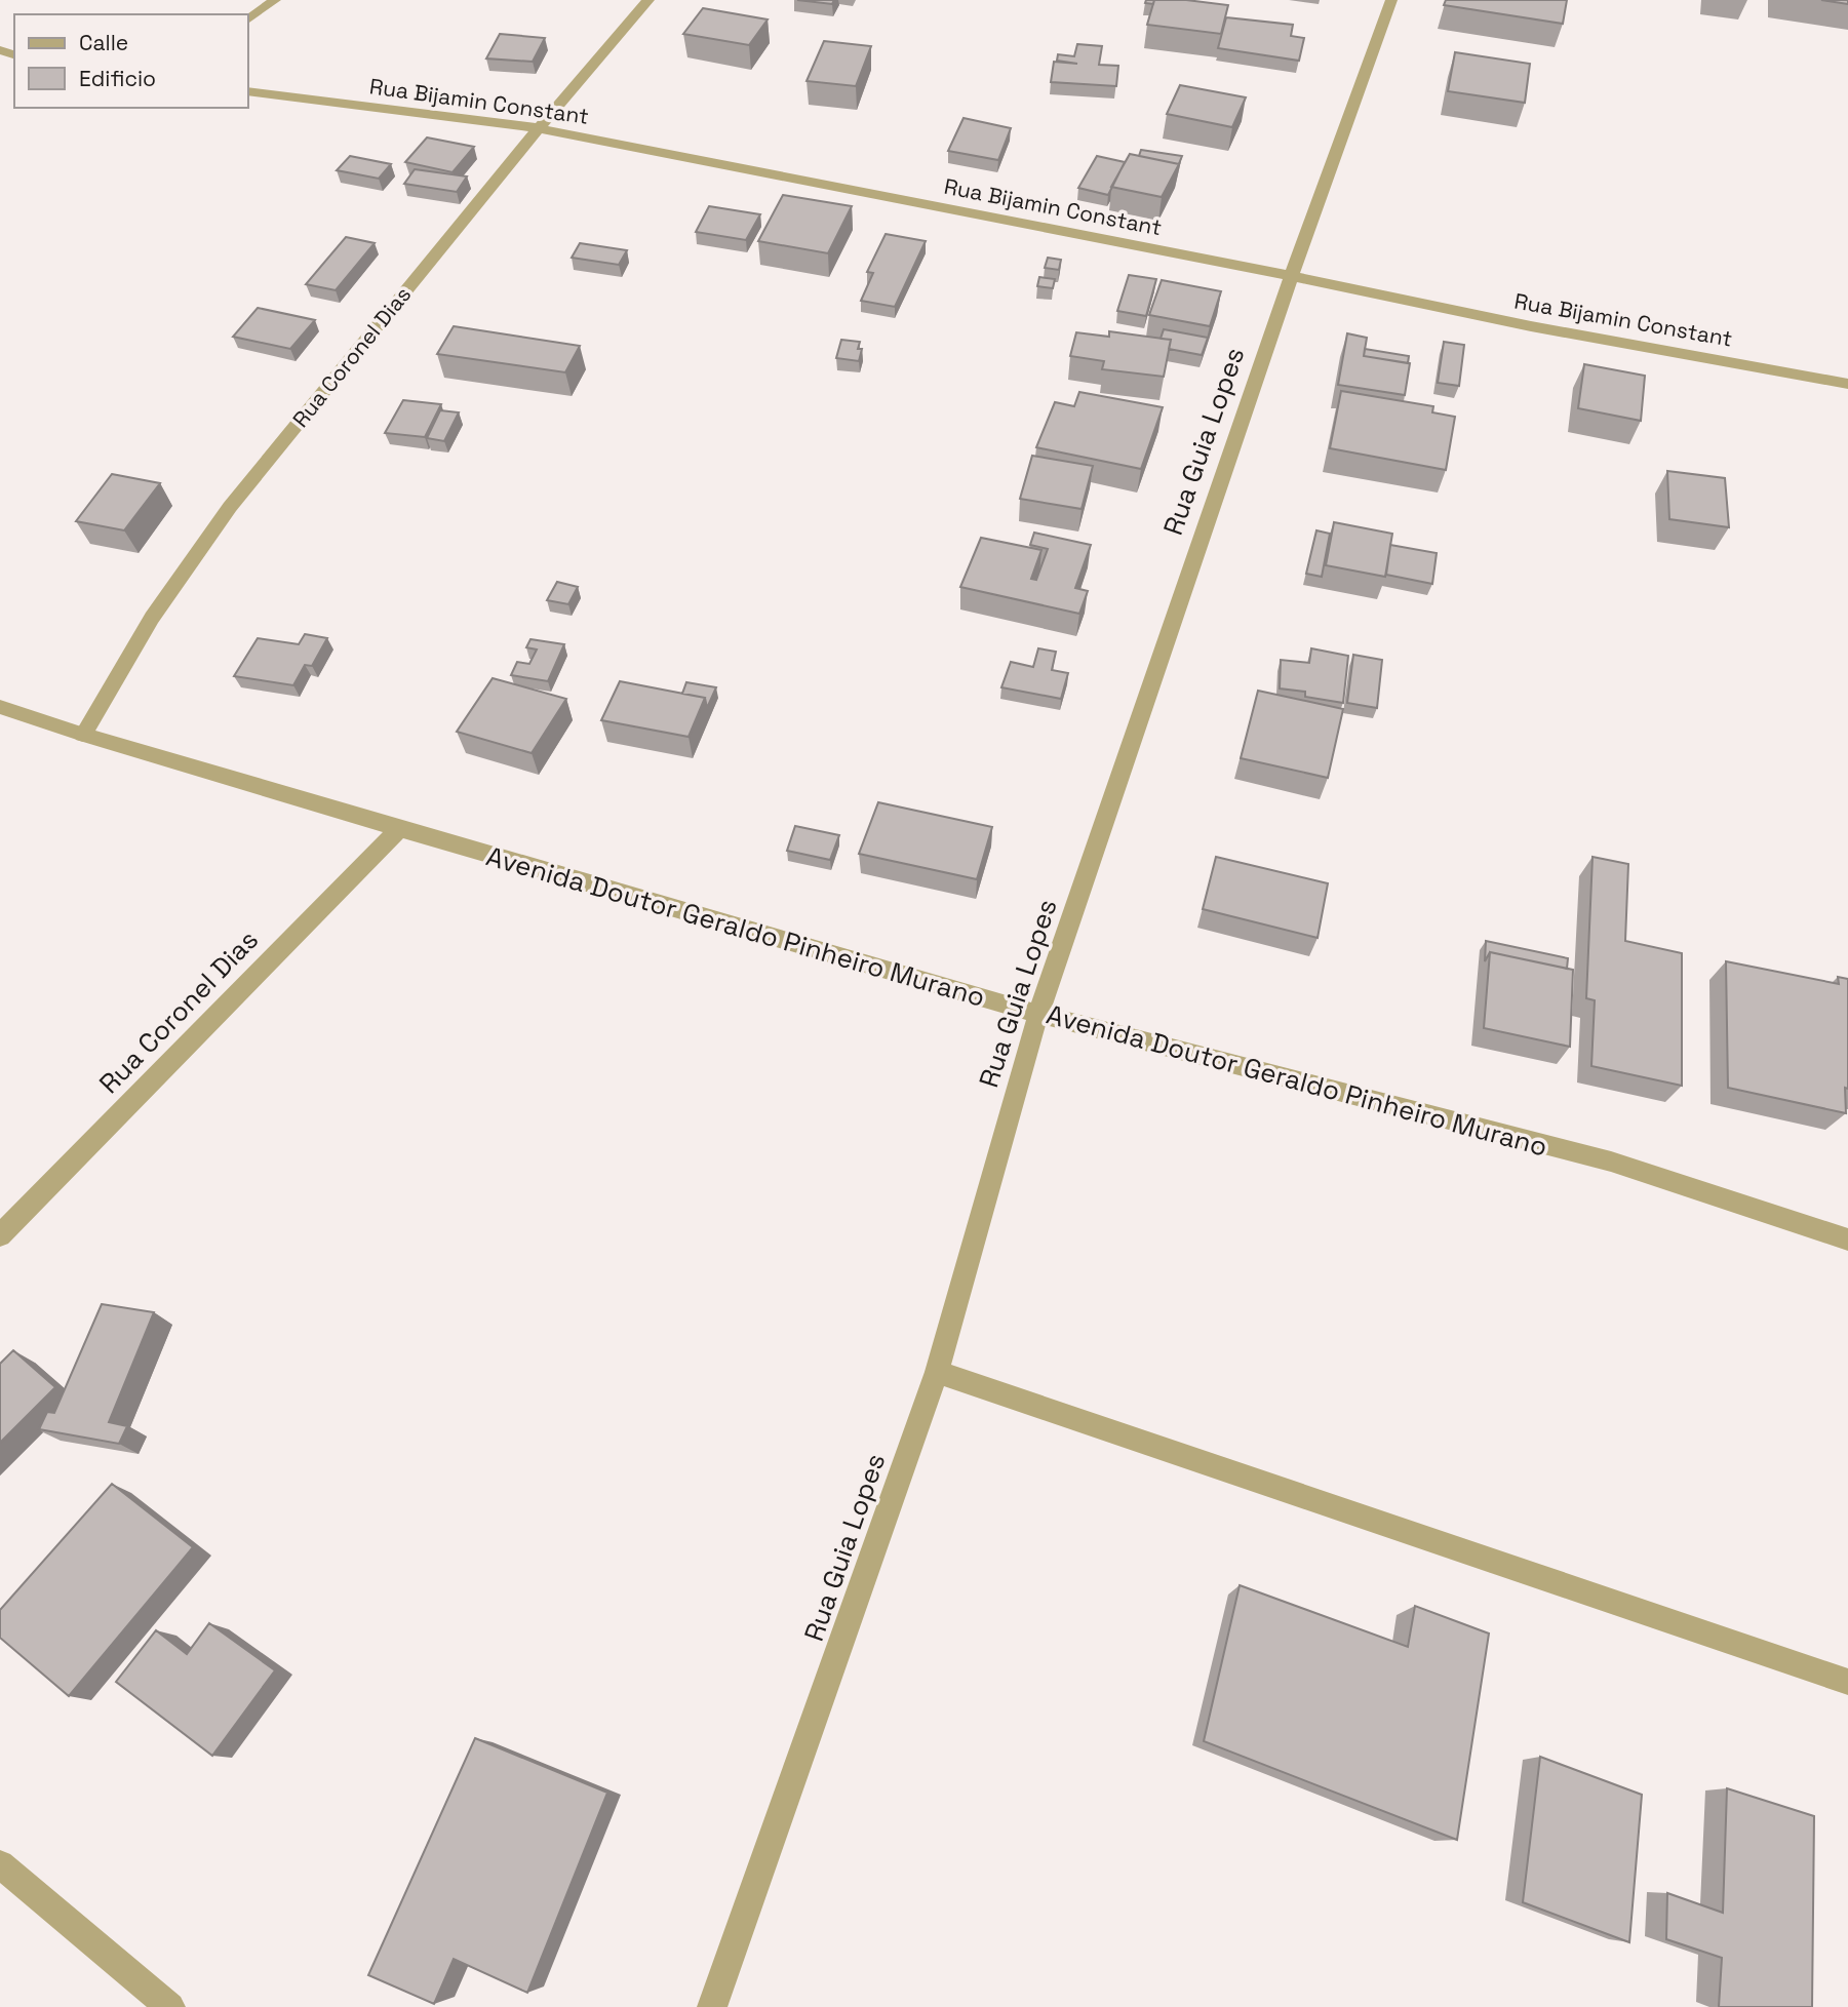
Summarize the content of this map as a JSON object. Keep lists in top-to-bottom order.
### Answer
{
  "streets": {
    "street": [
      "Rua Bijamin Constant",
      "Rua Coronel Dias",
      "Rua Guia Lopes",
      "Avenida Doutor Geraldo Pinheiro Murano"
    ]
  },
  "crossings": [
    ["Rua Bijamin Constant", "Rua Coronel Dias"],
    ["Rua Bijamin Constant", "Rua Guia Lopes"],
    ["Rua Coronel Dias", "Avenida Doutor Geraldo Pinheiro Murano"],
    ["Rua Guia Lopes", "Avenida Doutor Geraldo Pinheiro Murano"]
  ],
  "legend": ["Calle", "Edificio"]
}
